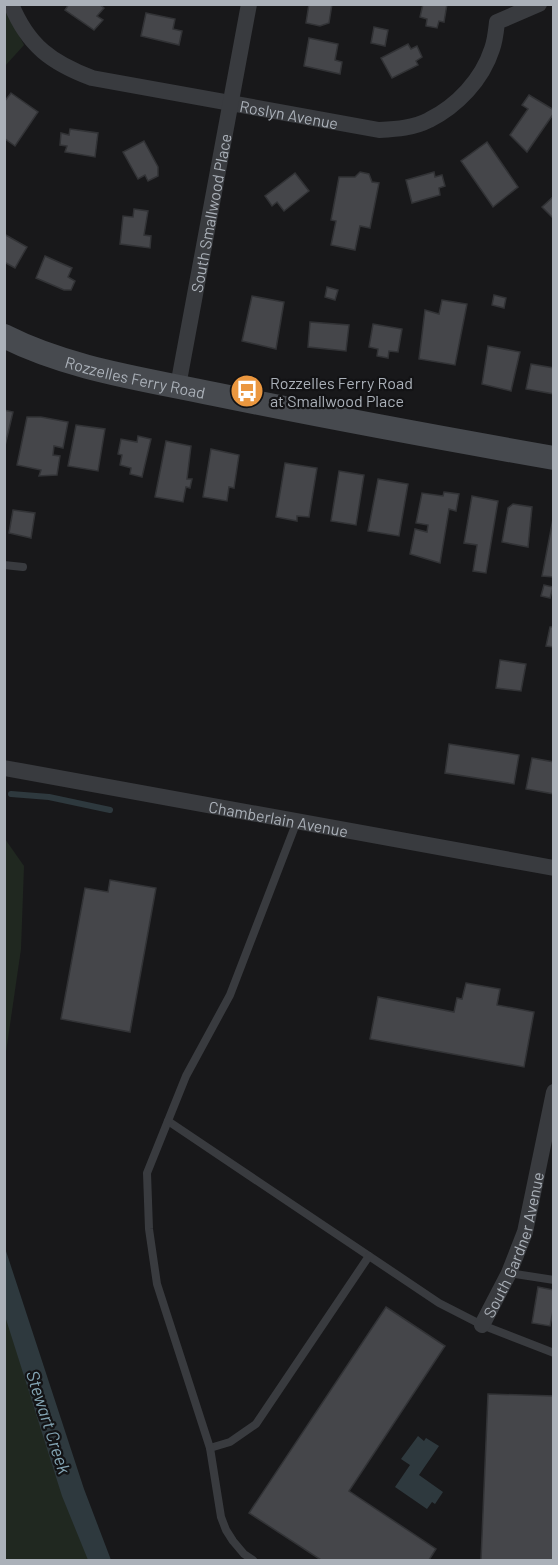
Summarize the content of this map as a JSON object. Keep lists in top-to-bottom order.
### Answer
{
  "streets": {
    "street": [
      "Roslyn Avenue",
      "South Smallwood Place",
      "Rozzelles Ferry Road",
      "Chamberlain Avenue",
      "South Gardner Avenue"
    ]
  },
  "crossings": [
    ["Roslyn Avenue", "South Smallwood Place"],
    ["South Smallwood Place", "Rozzelles Ferry Road"]
  ],
  "water": ["Stewart Creek"],
  "places": {
    "bus stop": ["Rozzelles Ferry Road at Smallwood Place"]
  }
}
